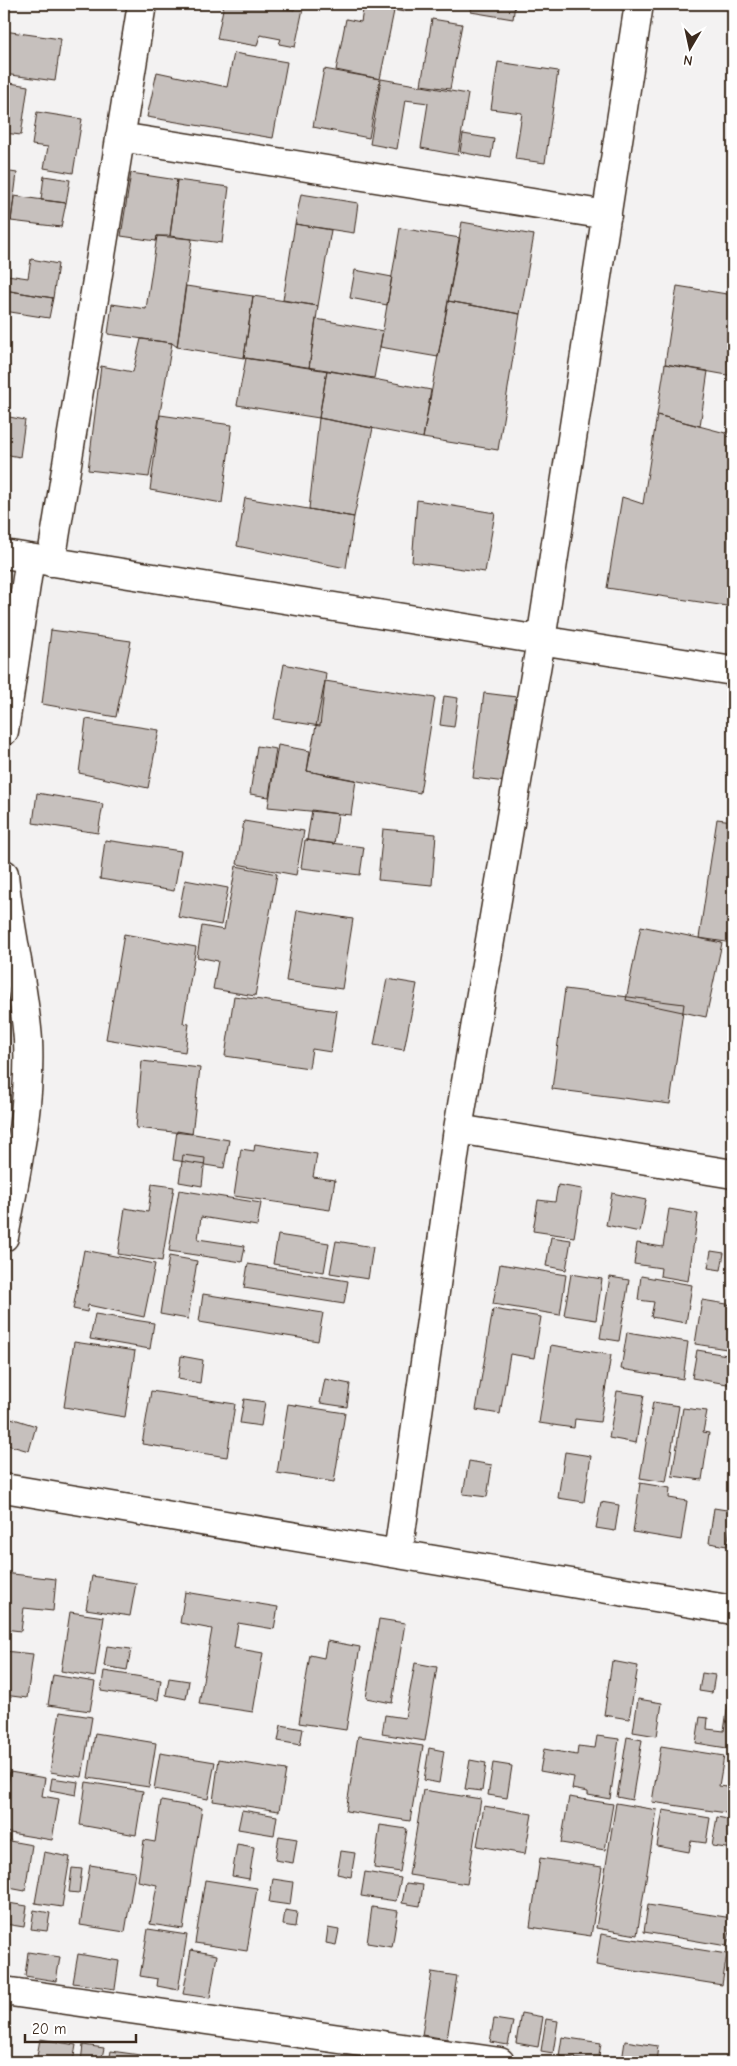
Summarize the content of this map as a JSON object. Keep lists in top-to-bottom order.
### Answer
{
  "scale_bar": "20 m",
  "north": "bottom"
}
